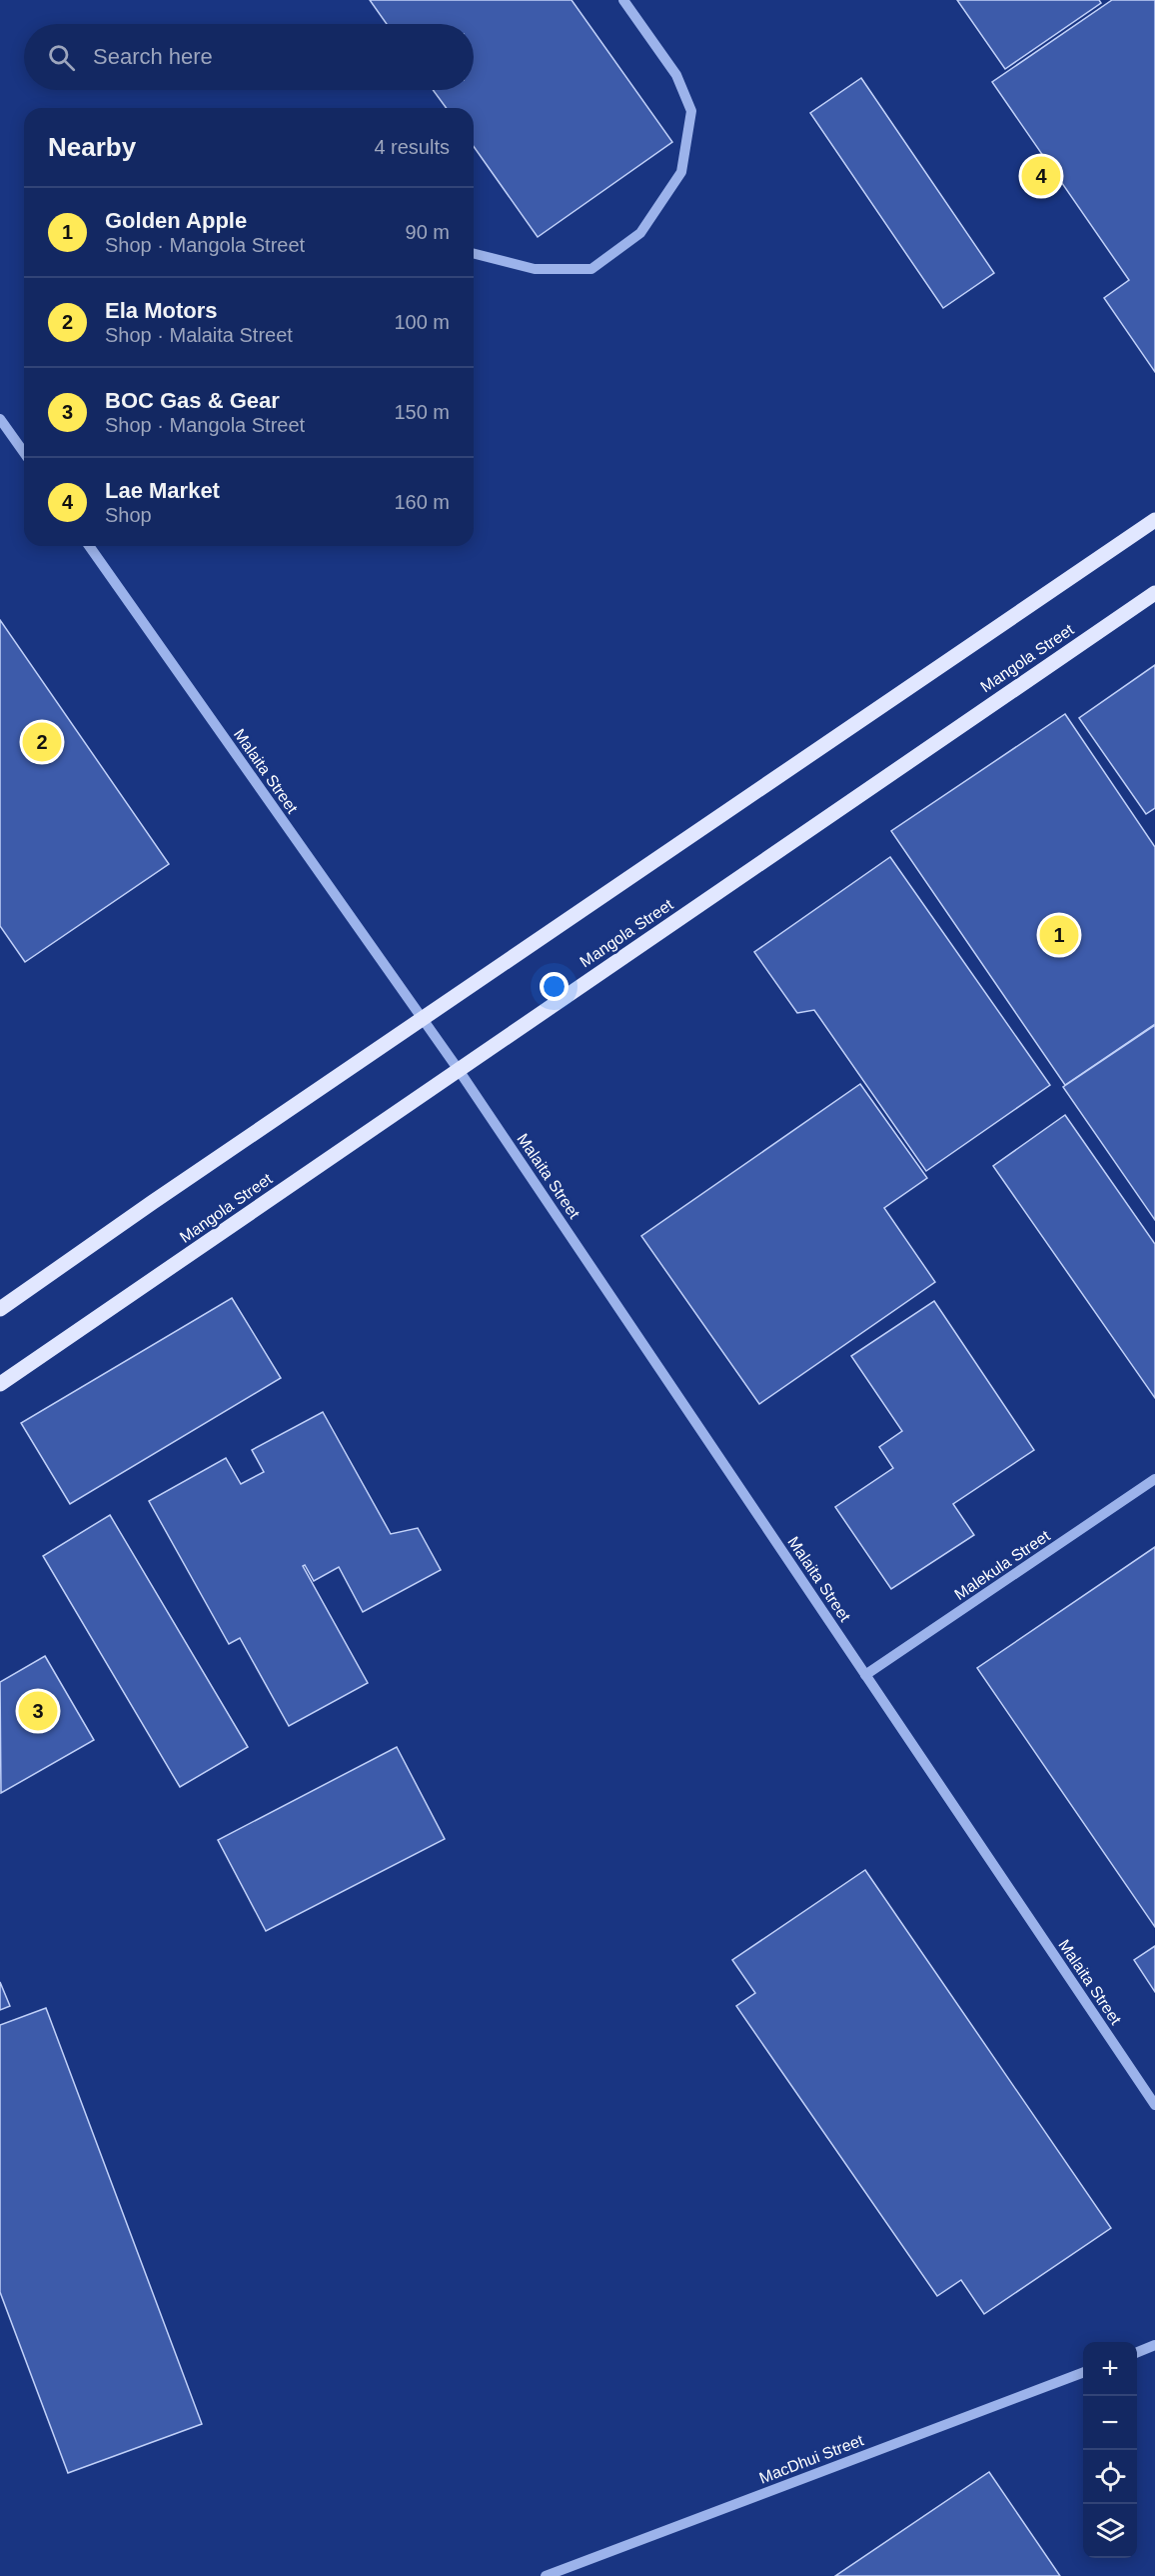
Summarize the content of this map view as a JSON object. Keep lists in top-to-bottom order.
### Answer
{
  "streets": {
    "main road": ["Mangola Street"],
    "street": ["Malaita Street", "Malekula Street", "MacDhui Street"]
  },
  "crossings": [
    ["Mangola Street", "Malaita Street"],
    ["Malaita Street", "Malekula Street"]
  ],
  "page": {
    "search": "Search here",
    "heading": ["Nearby", "4 results"],
    "pins": [
      "4",
      "2",
      "1",
      "3"
    ],
    "list": [
      {
        "mark": "1",
        "name": "Golden Apple",
        "note": "Shop · Mangola Street",
        "value": "90 m"
      },
      {
        "mark": "2",
        "name": "Ela Motors",
        "note": "Shop · Malaita Street",
        "value": "100 m"
      },
      {
        "mark": "3",
        "name": "BOC Gas & Gear",
        "note": "Shop · Mangola Street",
        "value": "150 m"
      },
      {
        "mark": "4",
        "name": "Lae Market",
        "note": "Shop",
        "value": "160 m"
      }
    ],
    "map_buttons": ["+", "−"]
  }
}
